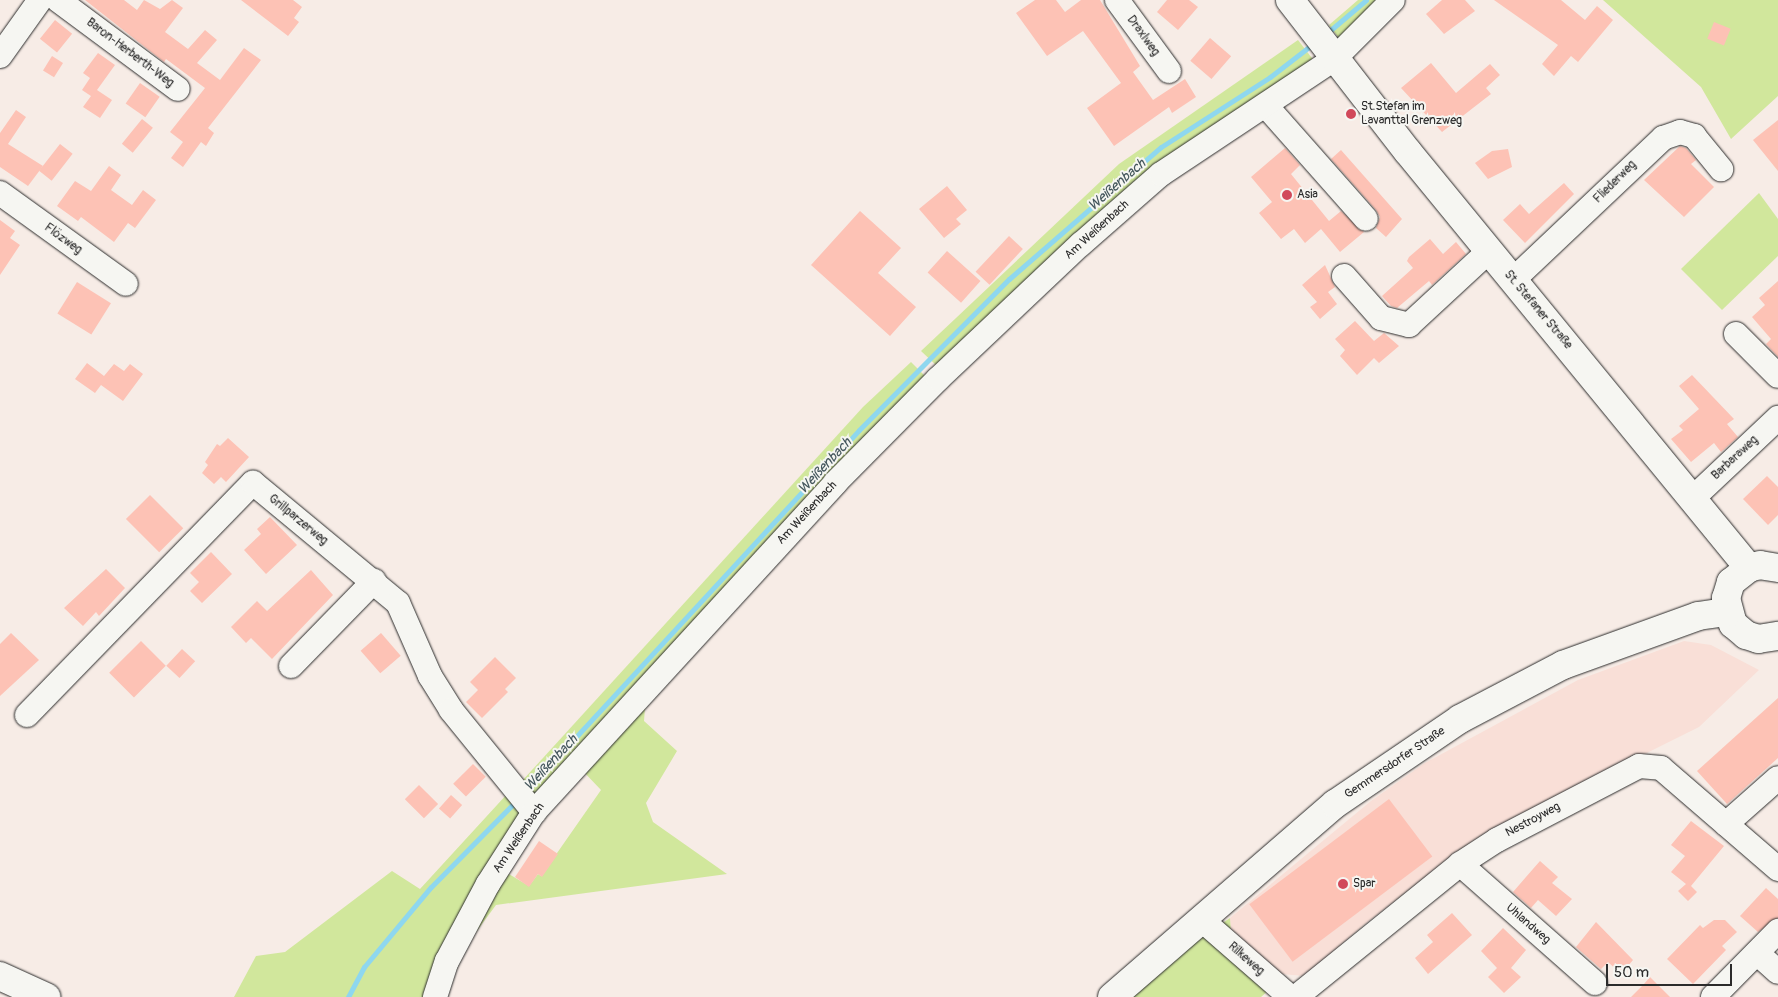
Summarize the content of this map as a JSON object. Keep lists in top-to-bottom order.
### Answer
{
  "streets": {
    "main road": ["St. Stefaner Straße", "Gemmersdorfer Straße"],
    "street": [
      "Draxlweg",
      "Baron-Herberth-Weg",
      "Fliederweg",
      "Am Weißenbach",
      "Flözweg",
      "Barbaraweg",
      "Grillparzerweg",
      "Nestroyweg",
      "Uhlandweg",
      "Rilkeweg"
    ]
  },
  "crossings": [
    ["Fliederweg", "St. Stefaner Straße"],
    ["Am Weißenbach", "St. Stefaner Straße"],
    ["Am Weißenbach", "Grillparzerweg"],
    ["St. Stefaner Straße", "Barbaraweg"],
    ["Gemmersdorfer Straße", "Rilkeweg"],
    ["Nestroyweg", "Uhlandweg"]
  ],
  "water": ["Weißenbach"],
  "places": ["St.Stefan im Lavanttal Grenzweg", "Asia", "Spar"],
  "scale_bar": "50 m"
}
